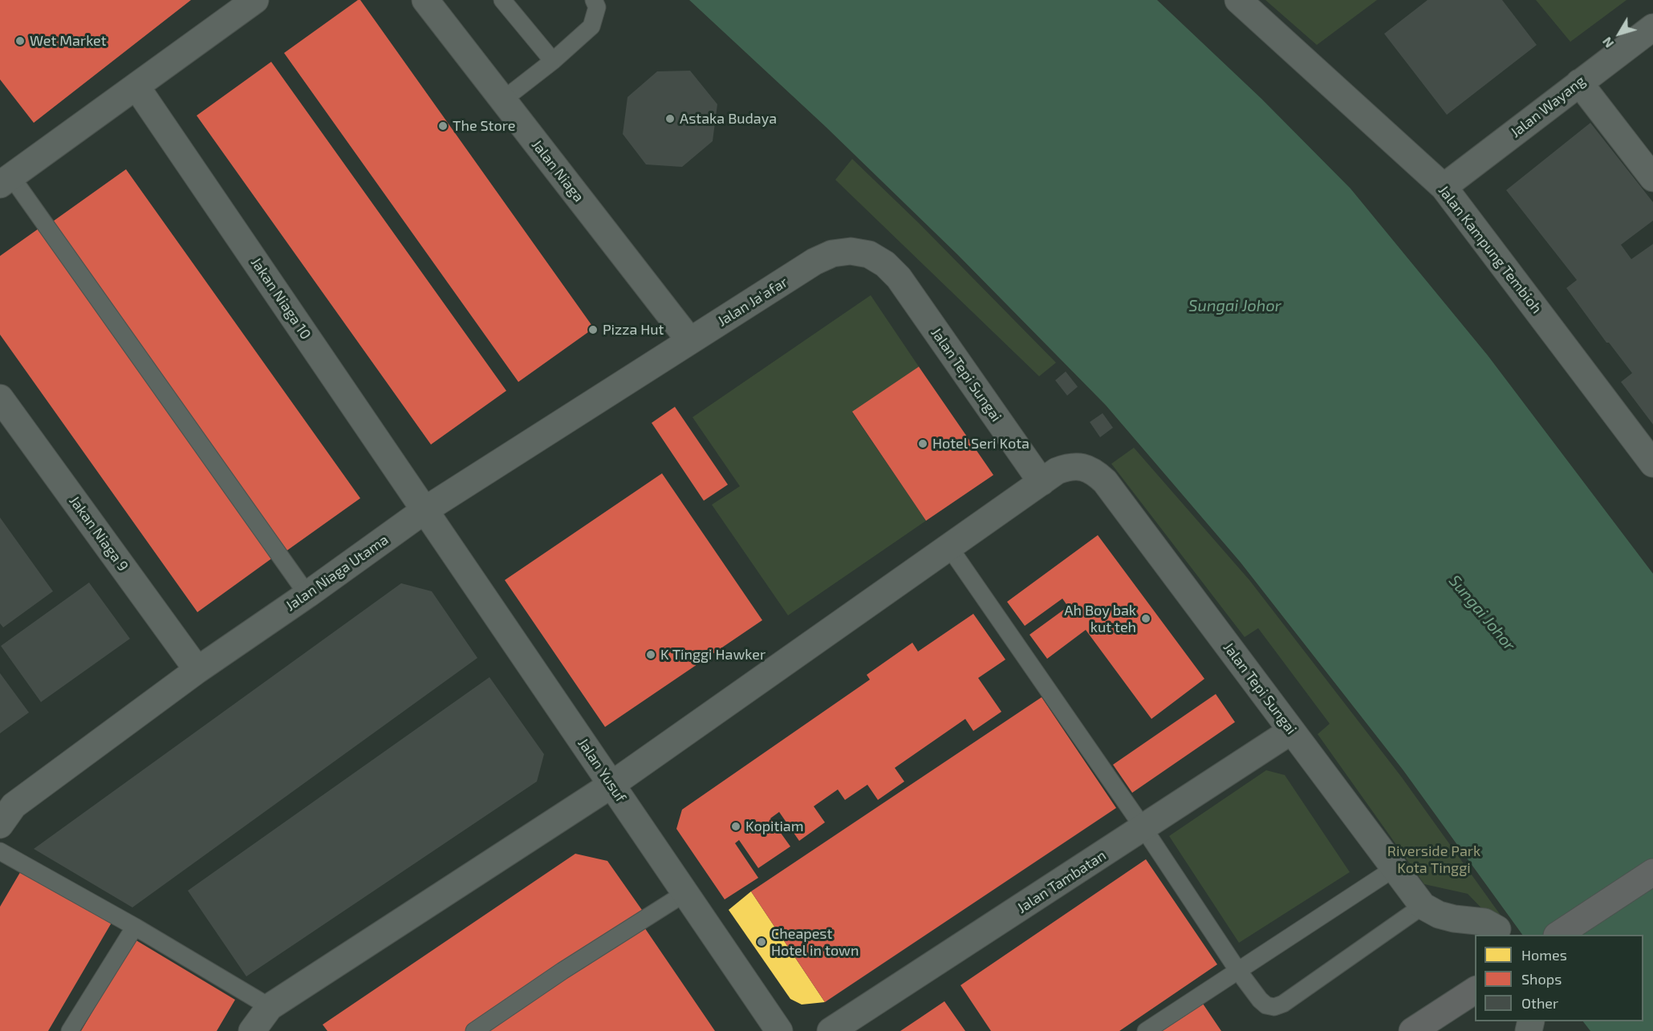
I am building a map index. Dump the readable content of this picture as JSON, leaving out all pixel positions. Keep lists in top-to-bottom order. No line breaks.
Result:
{"streets":{"street":["Jalan Wayang","Jalan Niaga","Jalan Kampung Tembioh","Jakan Niaga 10","Jalan Ja'afar","Jalan Tepi Sungai","Jakan Niaga 9","Jalan Niaga Utama","Jalan Yusuf","Jalan Tambatan"]},"crossings":[["Jalan Wayang","Jalan Kampung Tembioh"],["Jalan Niaga","Jalan Ja'afar"],["Jalan Niaga","Jalan Niaga Utama"],["Jakan Niaga 10","Jalan Niaga Utama"],["Jakan Niaga 10","Jalan Yusuf"],["Jalan Ja'afar","Jalan Tepi Sungai"],["Jalan Ja'afar","Jalan Niaga Utama"],["Jalan Tepi Sungai","Jalan Tambatan"],["Jakan Niaga 9","Jalan Niaga Utama"],["Jalan Niaga Utama","Jalan Yusuf"]],"water":["Sungai Johor"],"parks":["Riverside Park Kota Tinggi"],"places":["Wet Market","Astaka Budaya","The Store","Pizza Hut","Hotel Seri Kota","Ah Boy bak kut teh","K Tinggi Hawker","Kopitiam","Cheapest Hotel in town"],"legend":["Homes","Shops","Other"],"north":"bottom left"}
